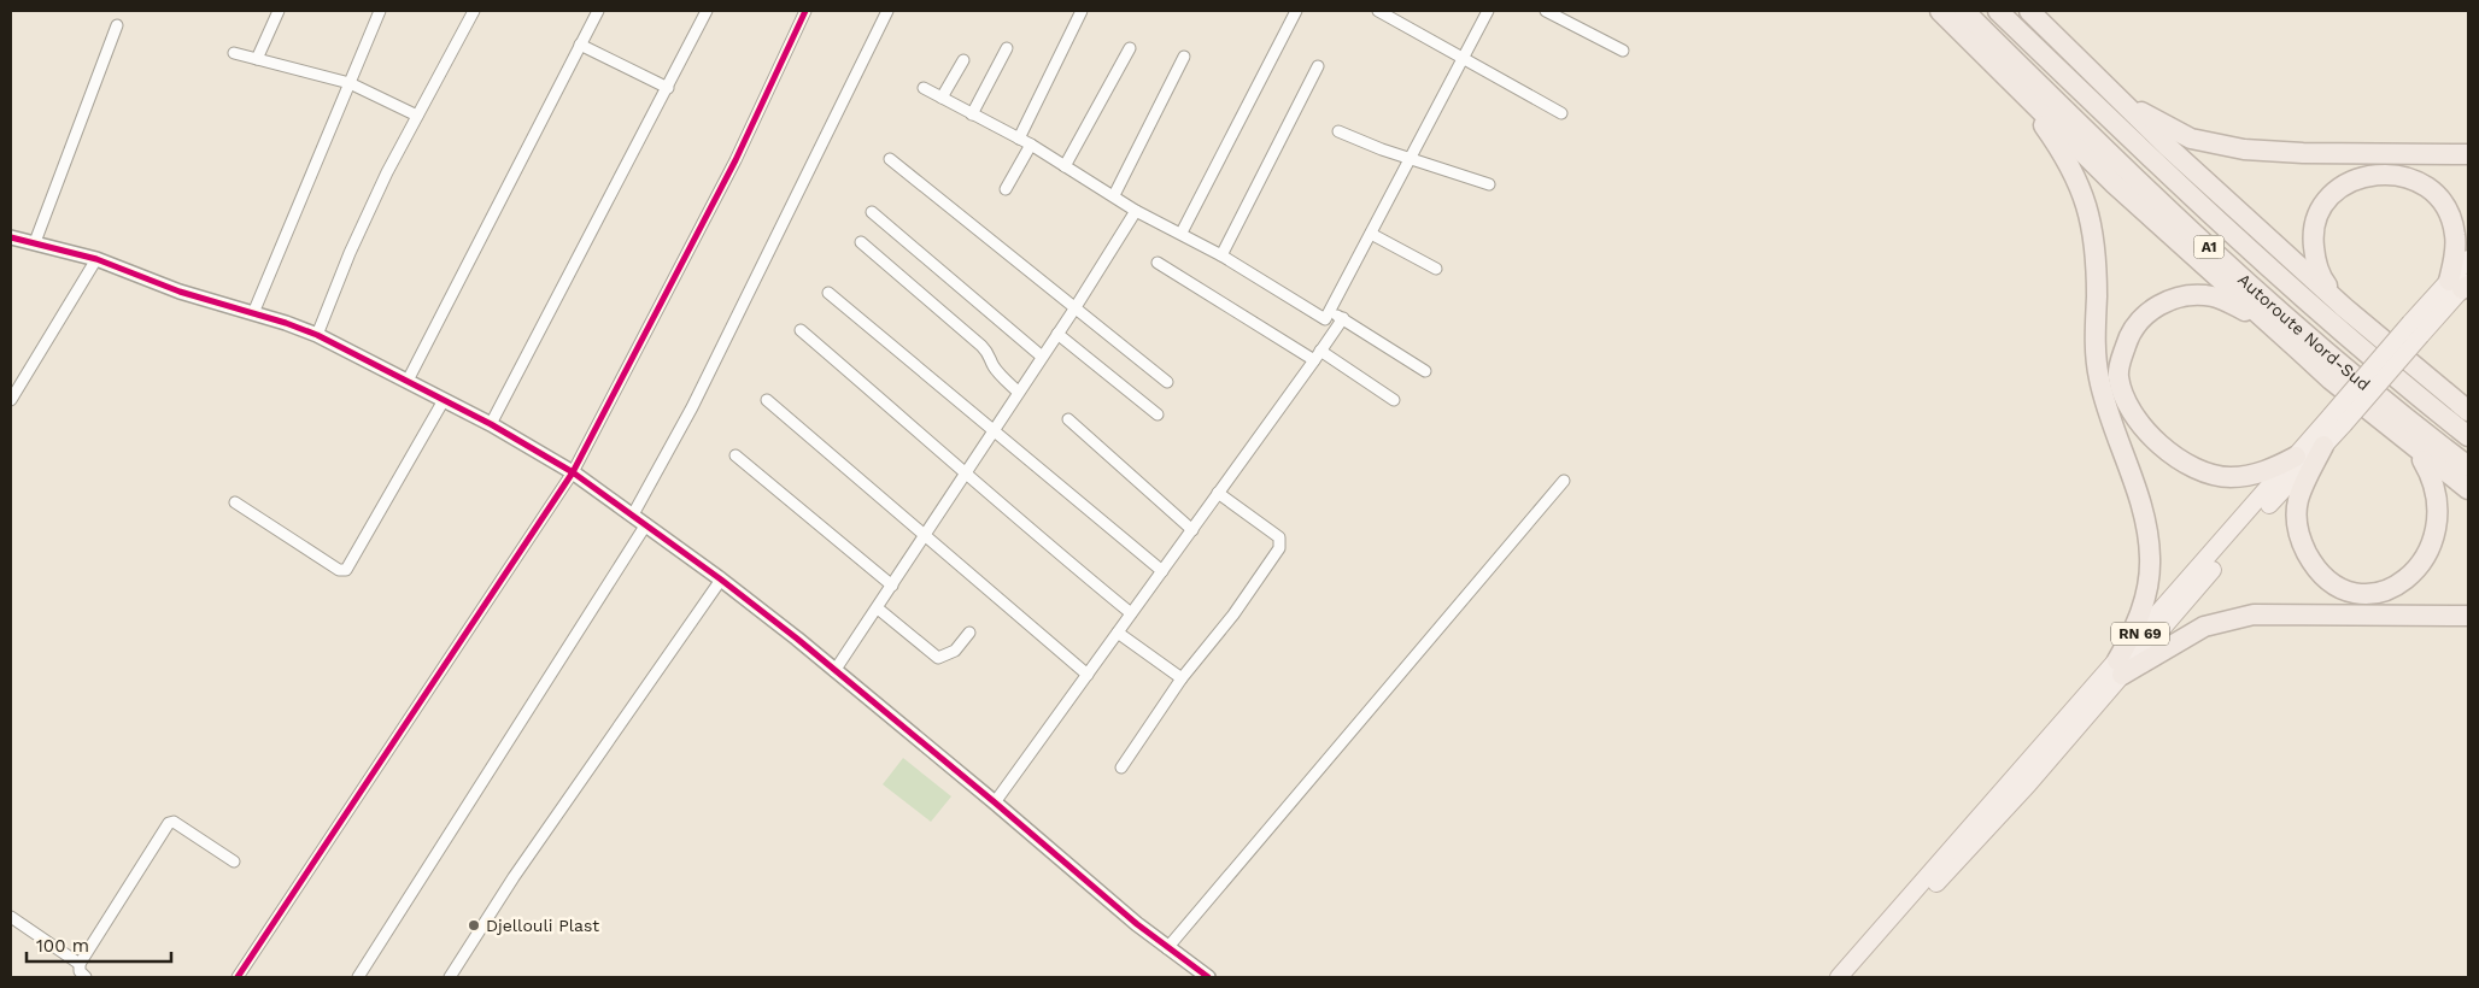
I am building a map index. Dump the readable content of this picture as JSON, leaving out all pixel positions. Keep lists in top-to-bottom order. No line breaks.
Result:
{"streets":{"highway":["A1","Autoroute Nord-Sud","RN 69"]},"places":["Djellouli Plast"],"scale_bar":"100 m"}
